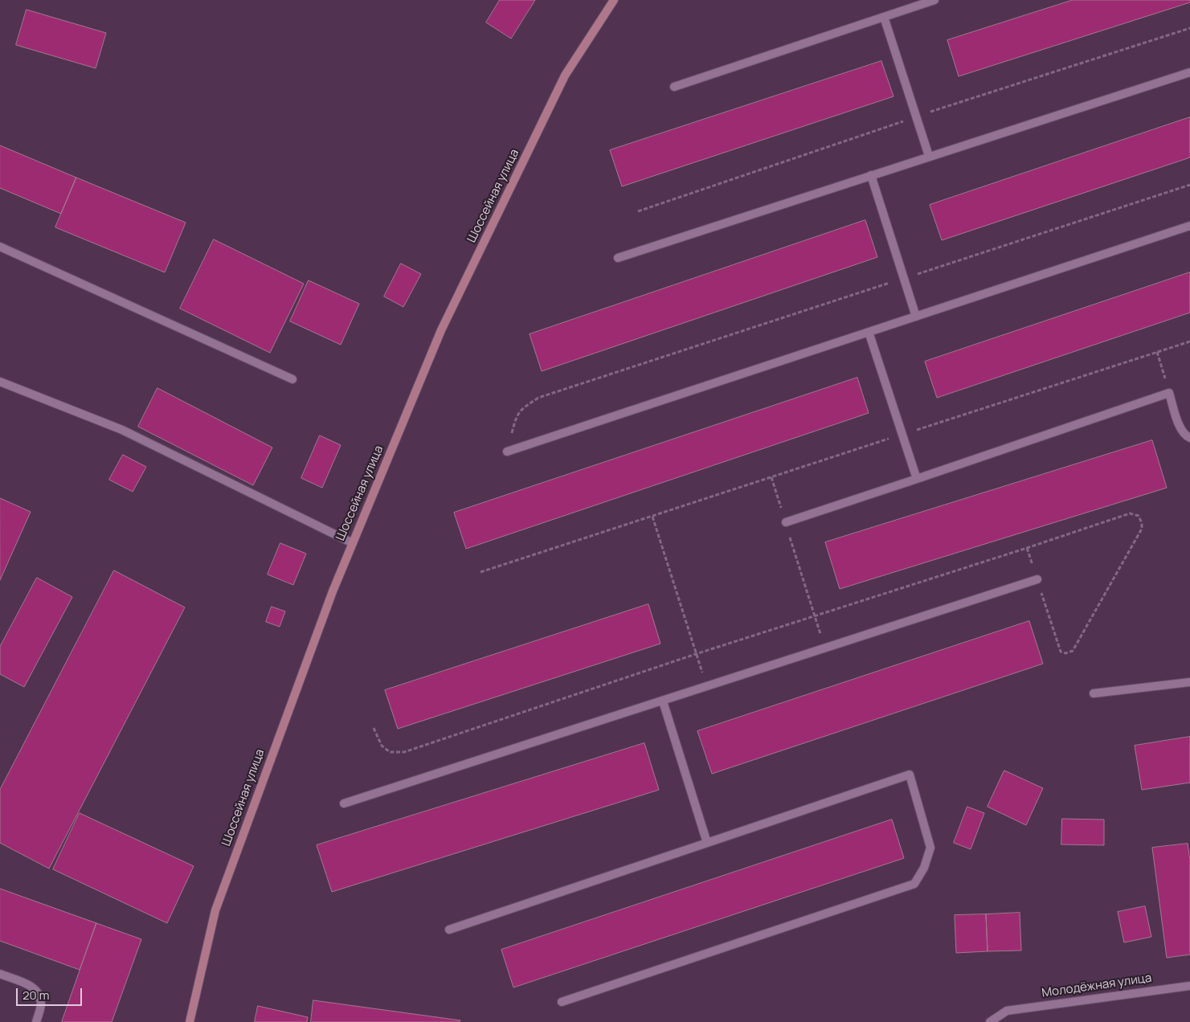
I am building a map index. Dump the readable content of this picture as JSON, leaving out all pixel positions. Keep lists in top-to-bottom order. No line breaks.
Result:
{"streets":{"main road":["Шоссейная улица"],"street":["Молодёжная улица"]},"scale_bar":"20 m"}
